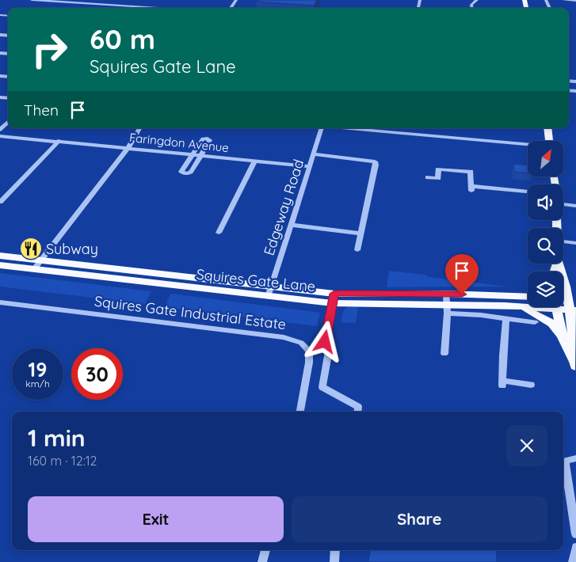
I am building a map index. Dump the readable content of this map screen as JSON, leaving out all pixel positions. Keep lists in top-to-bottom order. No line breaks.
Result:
{"streets":{"main road":["Squires Gate Lane"],"street":["Faringdon Avenue","Edgeway Road","Squires Gate Industrial Estate"]},"crossings":[["Faringdon Avenue","Edgeway Road"],["Edgeway Road","Squires Gate Lane"]],"places":{"restaurant":["Subway"]},"north":"top right","page":{"turn":["60 m","Squires Gate Lane"],"then":"Then","speed":"19 km/h","limit":"30","heading":["1 min","160 m · 12:12"],"buttons":["Exit","Share"]}}
